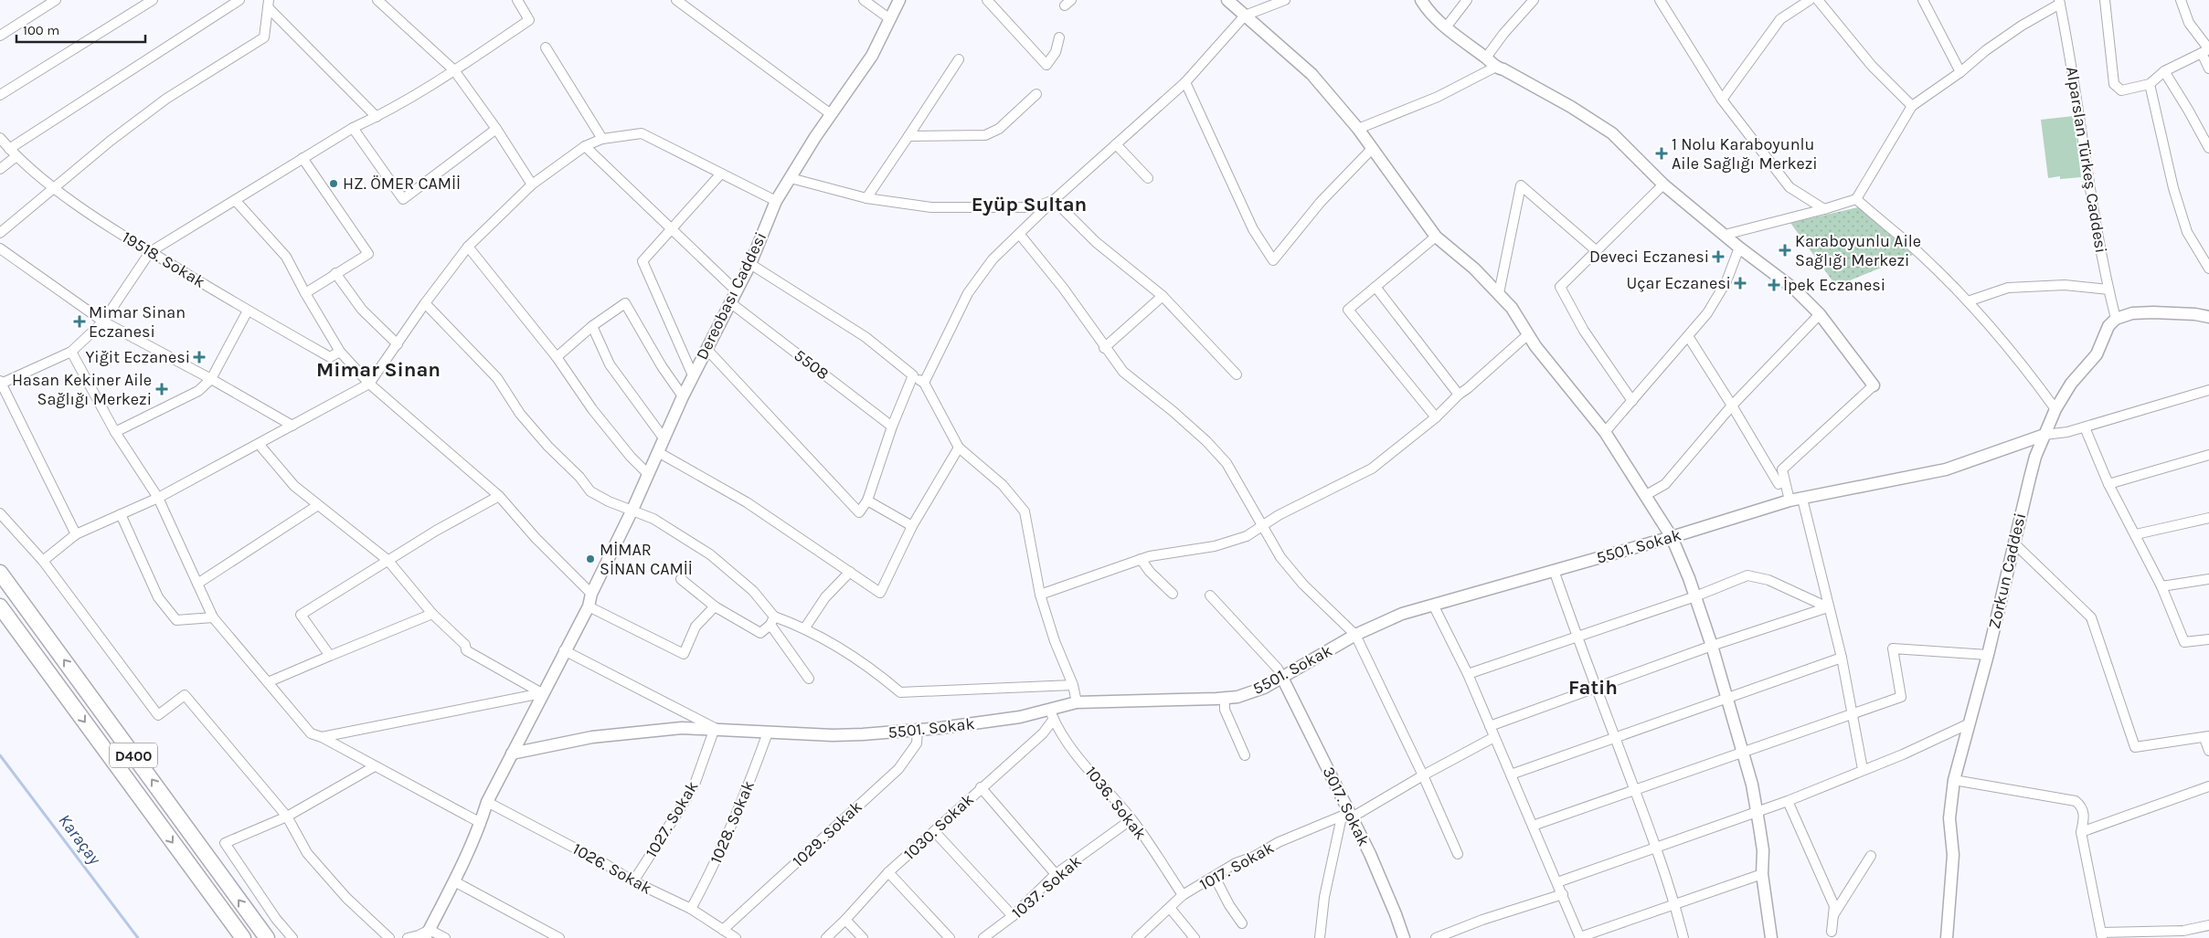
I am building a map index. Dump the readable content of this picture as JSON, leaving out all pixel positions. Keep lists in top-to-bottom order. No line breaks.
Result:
{"streets":{"highway":["D400"],"street":["Alparslan Türkeş Caddesi","19518. Sokak","Dereobası Caddesi","5508","5501. Sokak","Zorkun Caddesi","1036. Sokak","3017. Sokak","1027. Sokak","1028. Sokak","1030. Sokak","1029. Sokak","1017. Sokak","1026. Sokak","1037. Sokak"]},"crossings":[["Alparslan Türkeş Caddesi","Zorkun Caddesi"],["Dereobası Caddesi","5508"],["Dereobası Caddesi","5501. Sokak"],["Dereobası Caddesi","1026. Sokak"],["5501. Sokak","Zorkun Caddesi"],["5501. Sokak","1036. Sokak"],["5501. Sokak","3017. Sokak"],["5501. Sokak","1027. Sokak"],["5501. Sokak","1028. Sokak"],["5501. Sokak","1030. Sokak"],["5501. Sokak","1029. Sokak"],["1036. Sokak","1030. Sokak"],["1036. Sokak","1017. Sokak"],["1036. Sokak","1037. Sokak"],["3017. Sokak","1017. Sokak"],["1027. Sokak","1026. Sokak"],["1028. Sokak","1026. Sokak"],["1029. Sokak","1026. Sokak"]],"districts":["Eyüp Sultan","Mimar Sinan","Fatih"],"water":["Karaçay"],"places":{"health":["1 Nolu Karaboyunlu Aile Sağlığı Merkezi","Karaboyunlu Aile Sağlığı Merkezi","Deveci Eczanesi","Uçar Eczanesi","İpek Eczanesi","Mimar Sinan Eczanesi","Yiğit Eczanesi","Hasan Kekiner Aile Sağlığı Merkezi"],"other":["HZ. ÖMER CAMİİ","MİMAR SİNAN CAMİİ"]},"scale_bar":"100 m"}
